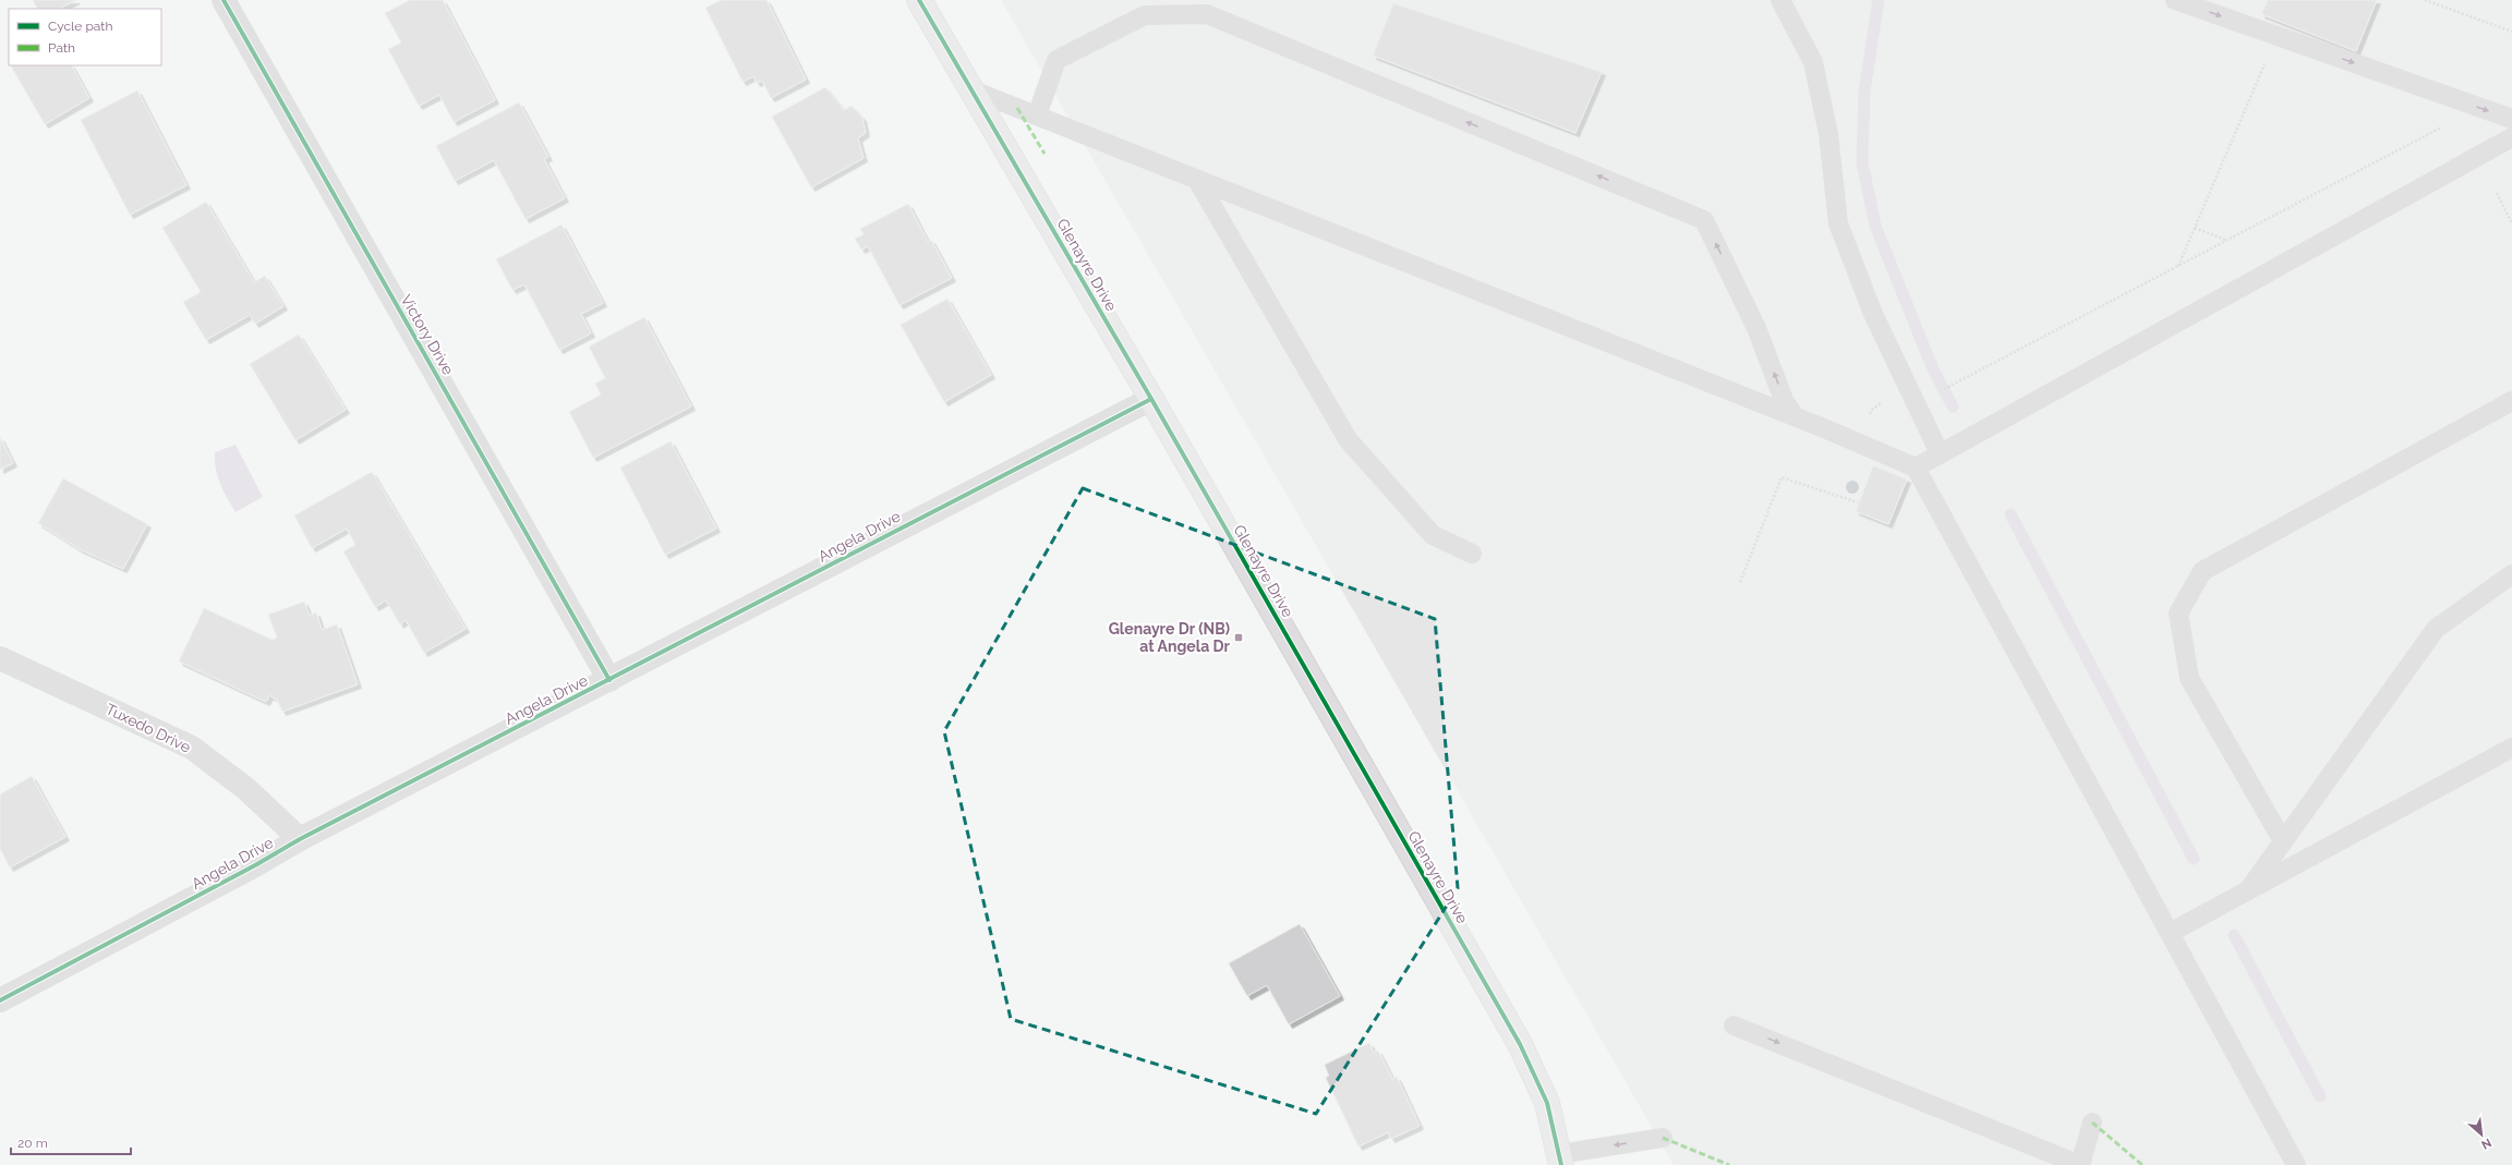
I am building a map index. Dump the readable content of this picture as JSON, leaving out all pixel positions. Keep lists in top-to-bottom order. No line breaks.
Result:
{"streets":{"street":["Glenayre Drive","Victory Drive","Angela Drive","Tuxedo Drive"]},"crossings":[["Glenayre Drive","Angela Drive"],["Victory Drive","Angela Drive"],["Angela Drive","Tuxedo Drive"]],"places":{"transit":["Glenayre Dr (NB) at Angela Dr"]},"legend":["Cycle path","Path"],"scale_bar":"20 m","north":"bottom right"}
